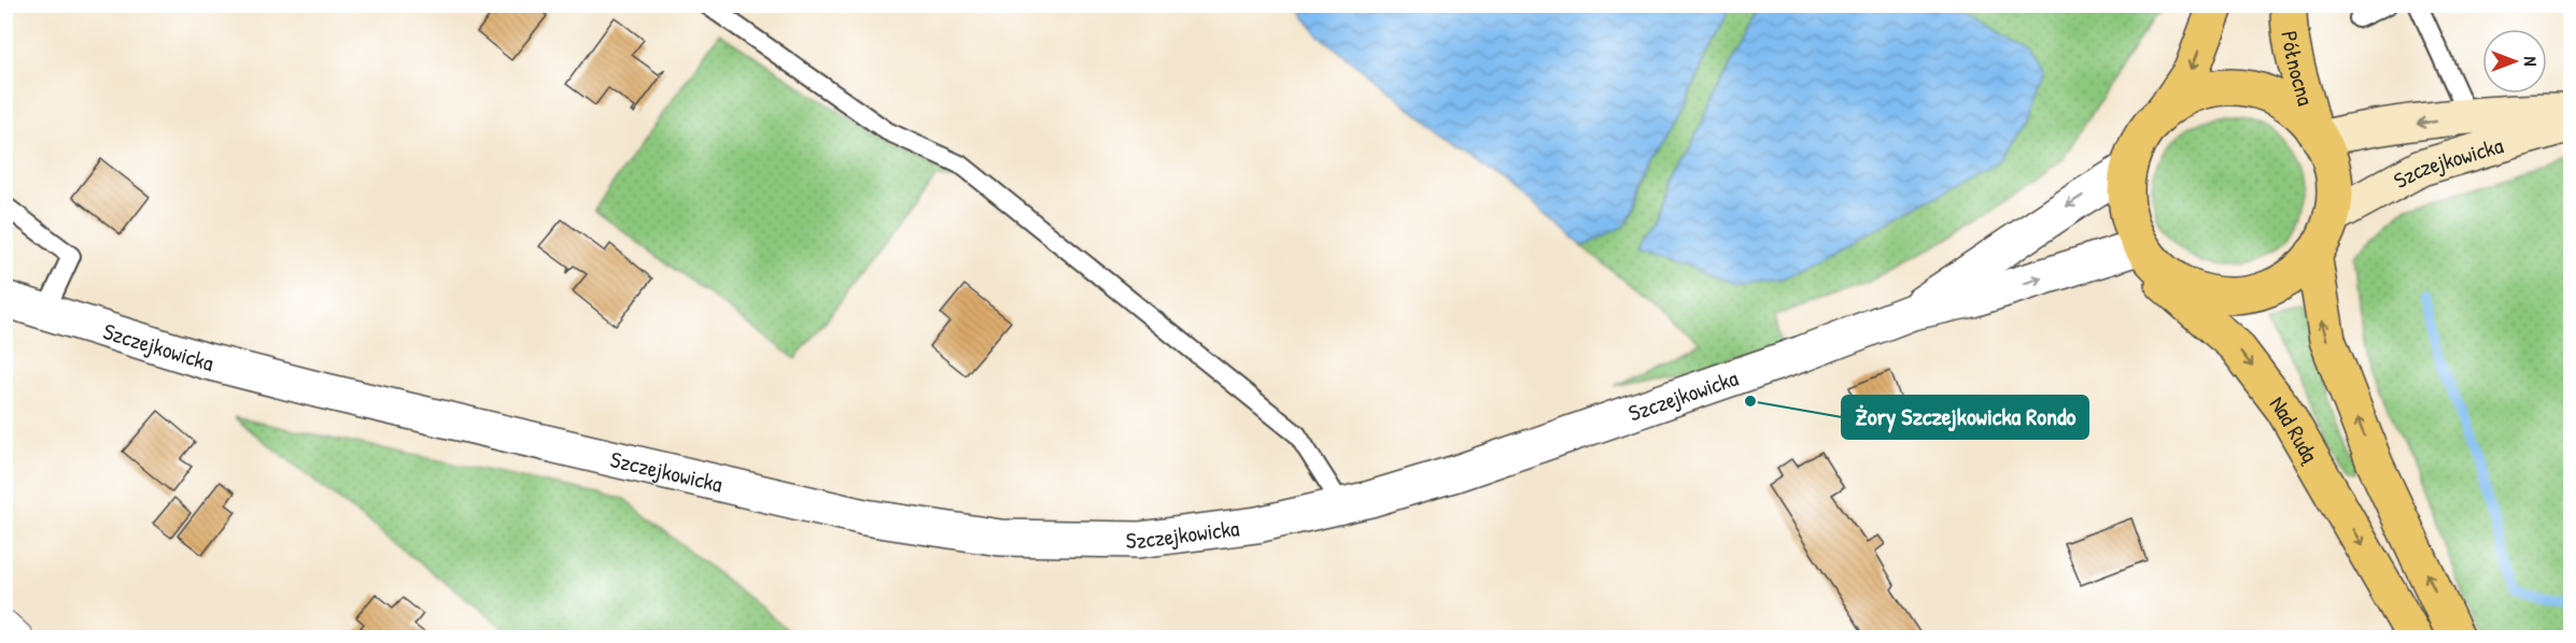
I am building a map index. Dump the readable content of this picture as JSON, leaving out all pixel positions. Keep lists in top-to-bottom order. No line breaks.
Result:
{"streets":{"main road":["Północna","Szczejkowicka","Nad Rudą"]},"crossings":[["Północna","Szczejkowicka"],["Północna","Nad Rudą"],["Szczejkowicka","Nad Rudą"]],"places":["Żory Szczejkowicka Rondo"],"north":"right"}
